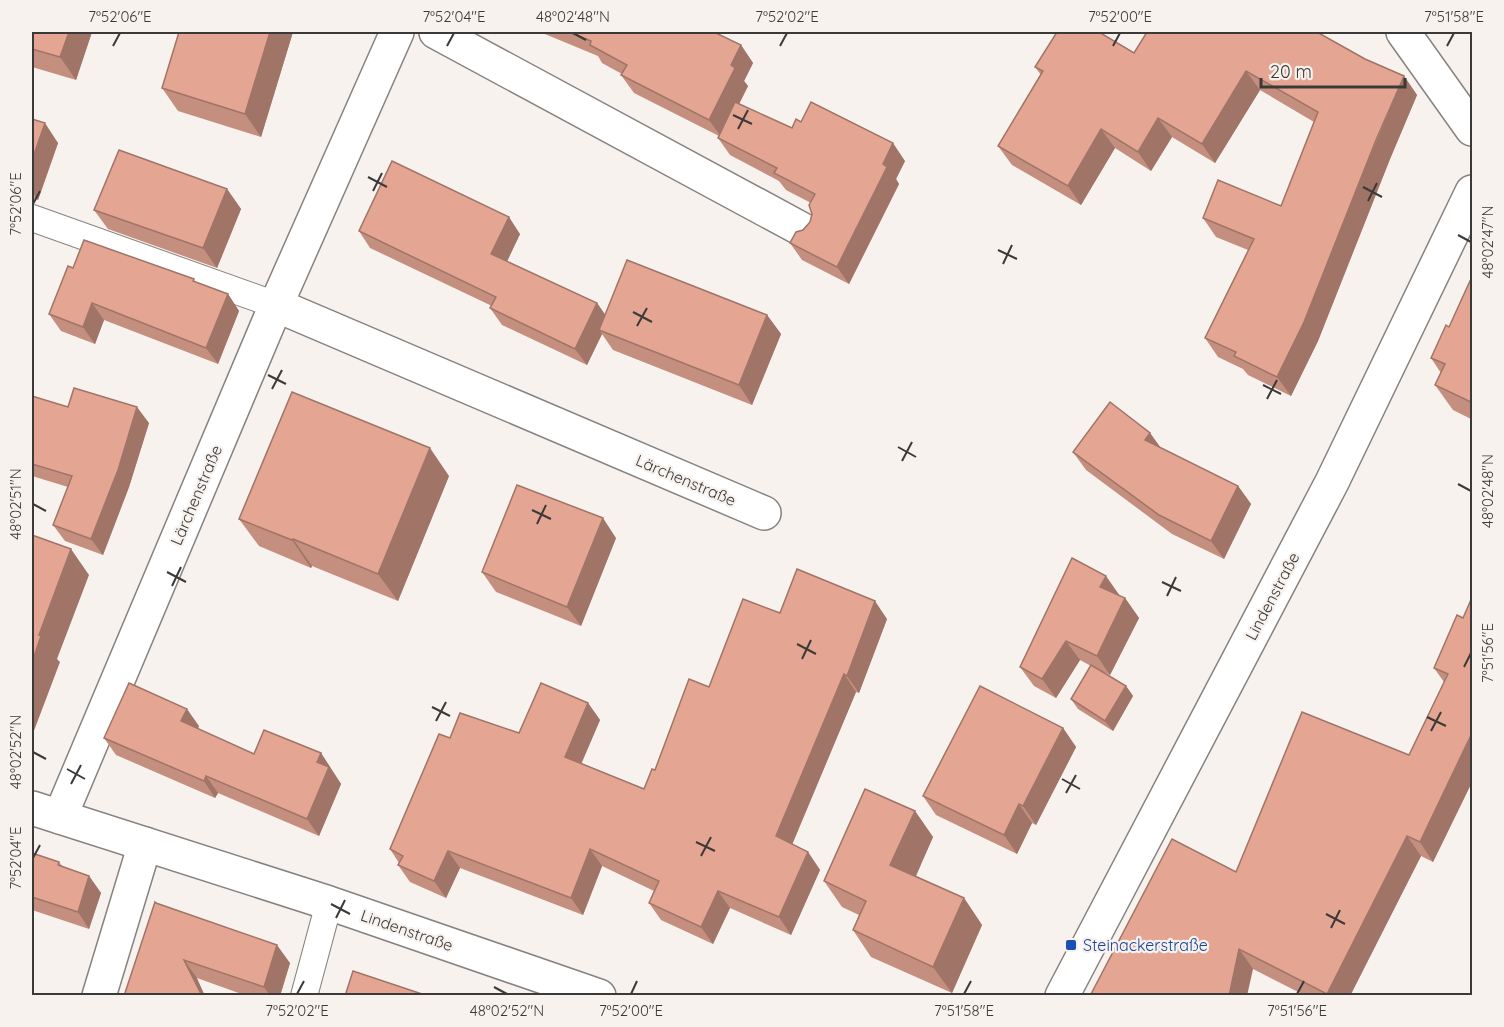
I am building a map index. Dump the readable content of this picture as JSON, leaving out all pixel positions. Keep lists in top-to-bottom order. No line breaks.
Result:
{"streets":{"street":["Lärchenstraße","Lindenstraße"]},"crossings":[["Lärchenstraße","Lindenstraße"]],"places":{"transit":["Steinackerstraße"]},"scale_bar":"20 m","coordinates":["7°52'06\"E","7°52'04\"E","48°02'48\"N","7°52'02\"E","7°52'00\"E","7°51'58\"E","48°02'47\"N","48°02'51\"N","7°51'56\"E","48°02'52\"N"]}
